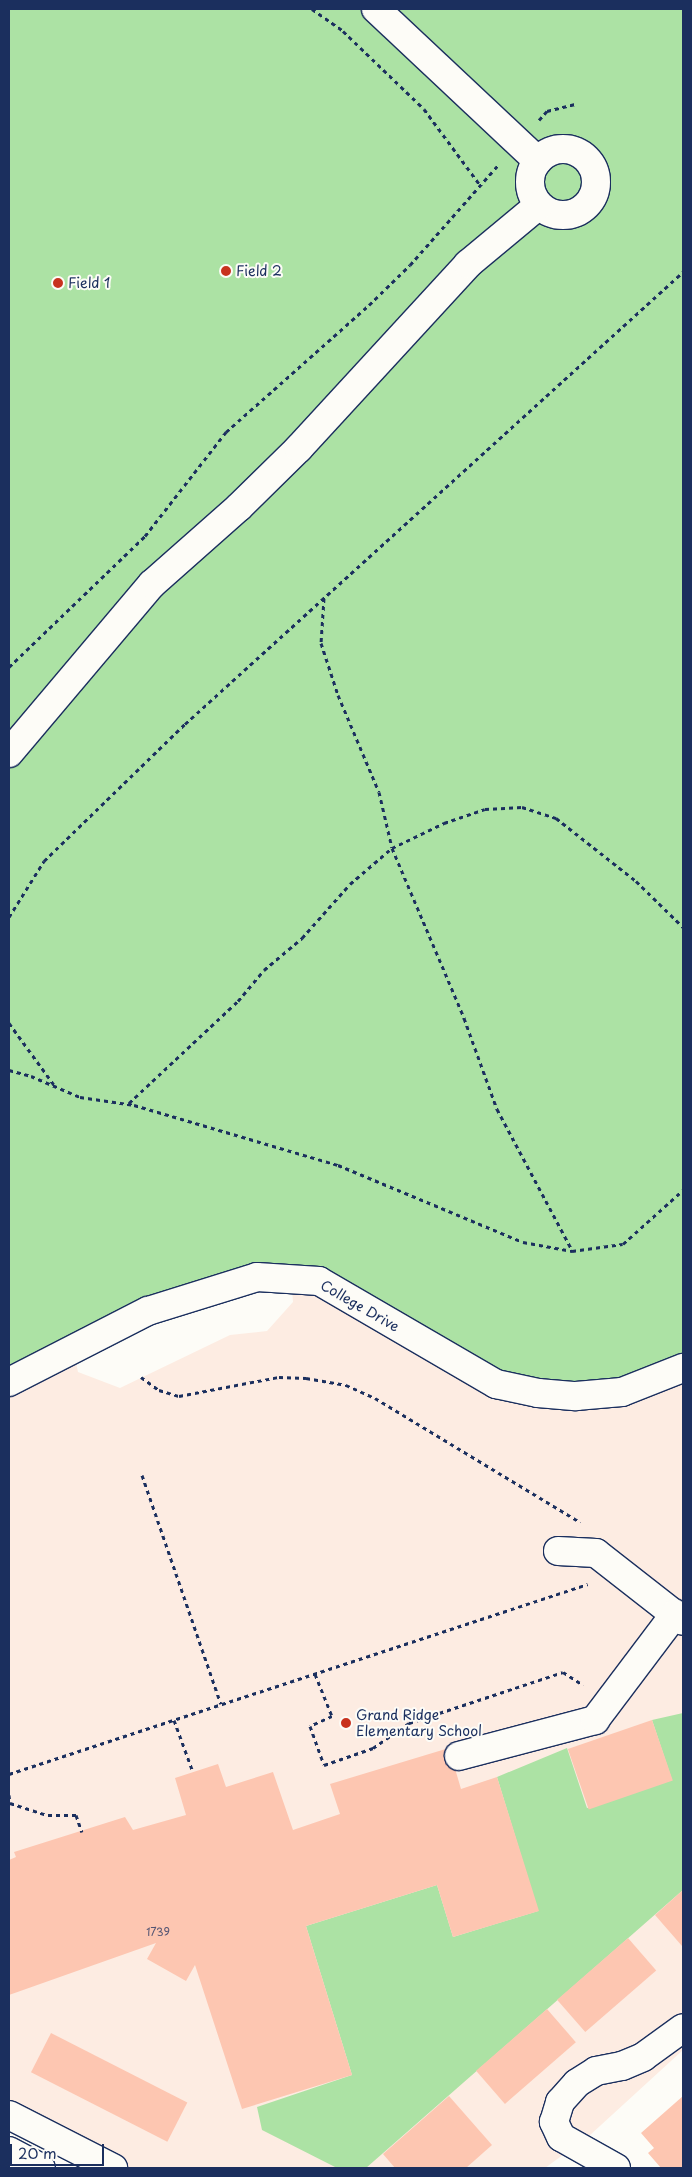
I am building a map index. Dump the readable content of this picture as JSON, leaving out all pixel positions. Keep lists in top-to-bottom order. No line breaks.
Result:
{"streets":{"street":["College Drive"]},"places":["Field 2","Field 1","Grand Ridge Elementary School"],"house_numbers":["1739"],"scale_bar":"20 m"}
